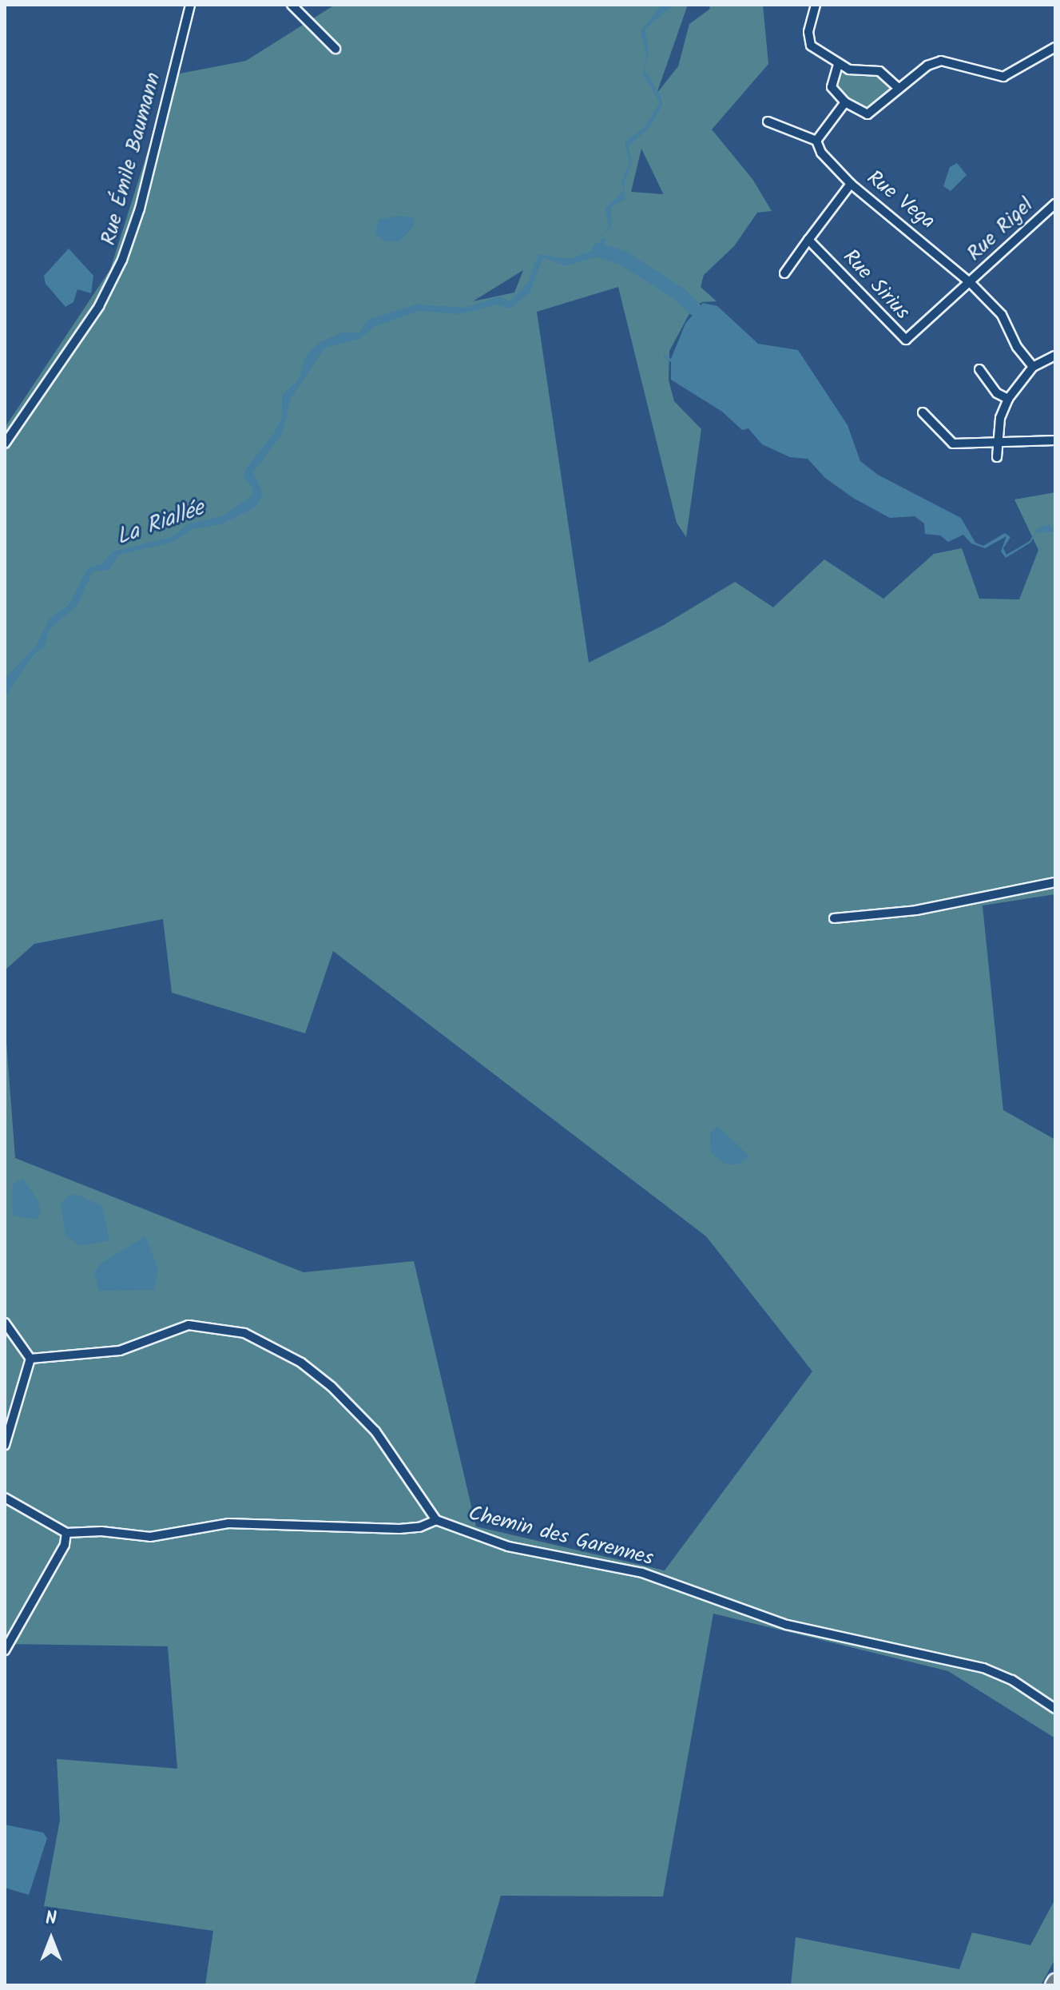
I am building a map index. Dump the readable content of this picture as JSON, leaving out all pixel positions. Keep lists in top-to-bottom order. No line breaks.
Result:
{"streets":{"street":["Rue Émile Baumann","Rue Vega","Rue Rigel","Rue Sirius","Chemin des Garennes"]},"crossings":[["Rue Vega","Rue Rigel"],["Rue Vega","Rue Sirius"],["Rue Rigel","Rue Sirius"]],"water":["La Riallée"],"north":"top"}
